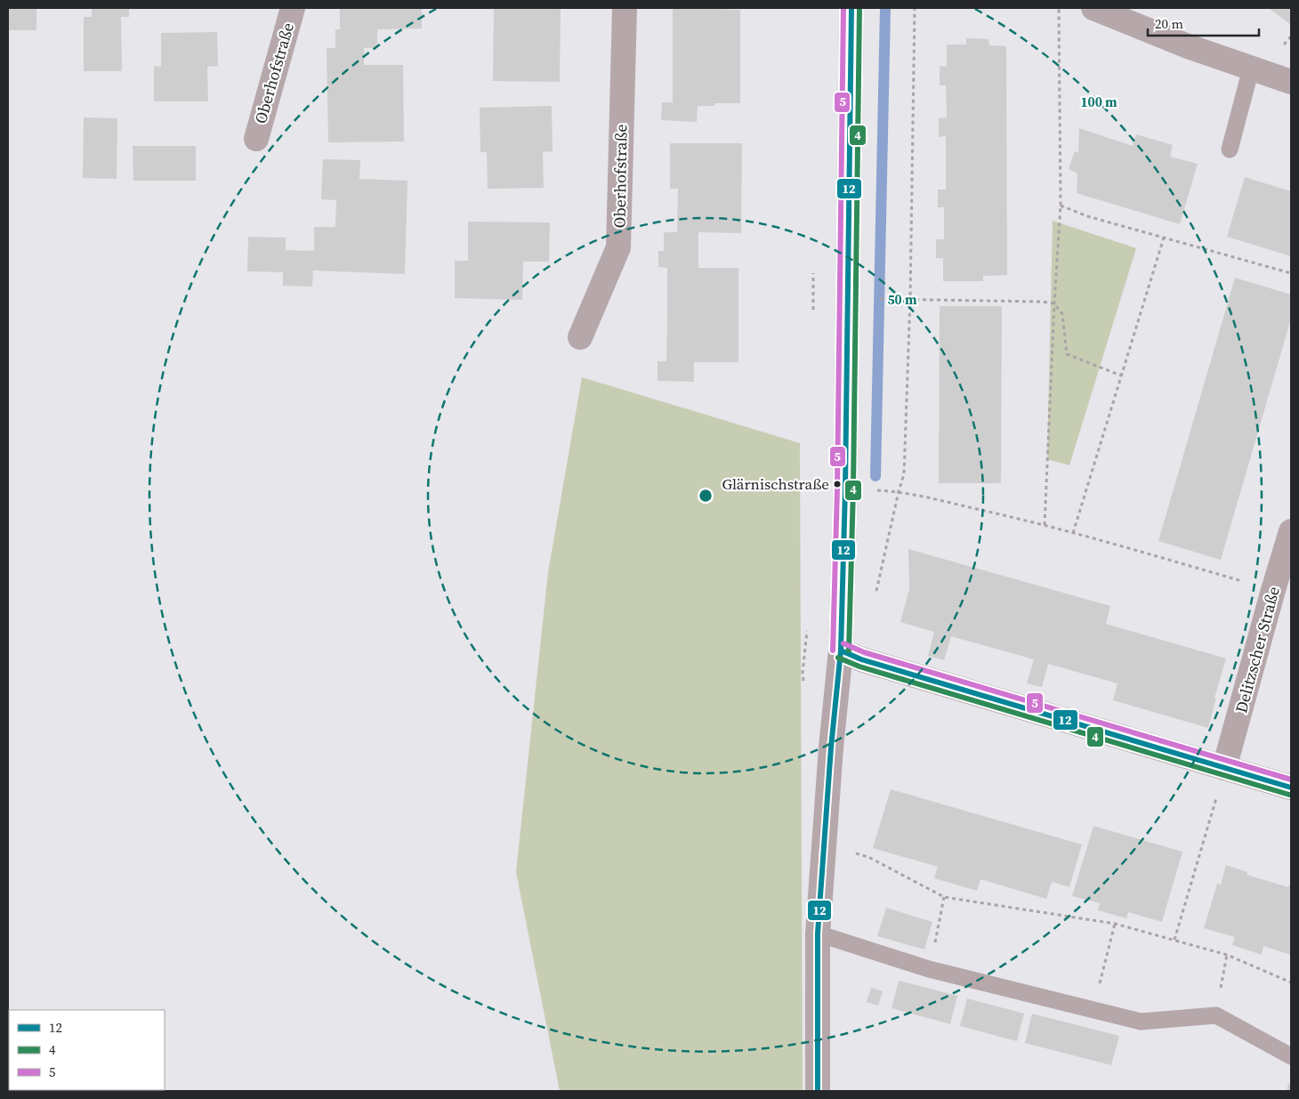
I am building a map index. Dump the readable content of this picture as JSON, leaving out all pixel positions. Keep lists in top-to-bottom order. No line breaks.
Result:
{"streets":{"street":["Oberhofstraße","Delitzscher Straße"]},"places":["Glärnischstraße"],"lines":["transit line 12","transit line 4","transit line 5"],"legend":["12","4","5"],"scale_bar":"20 m","rings":["100 m","50 m"]}
